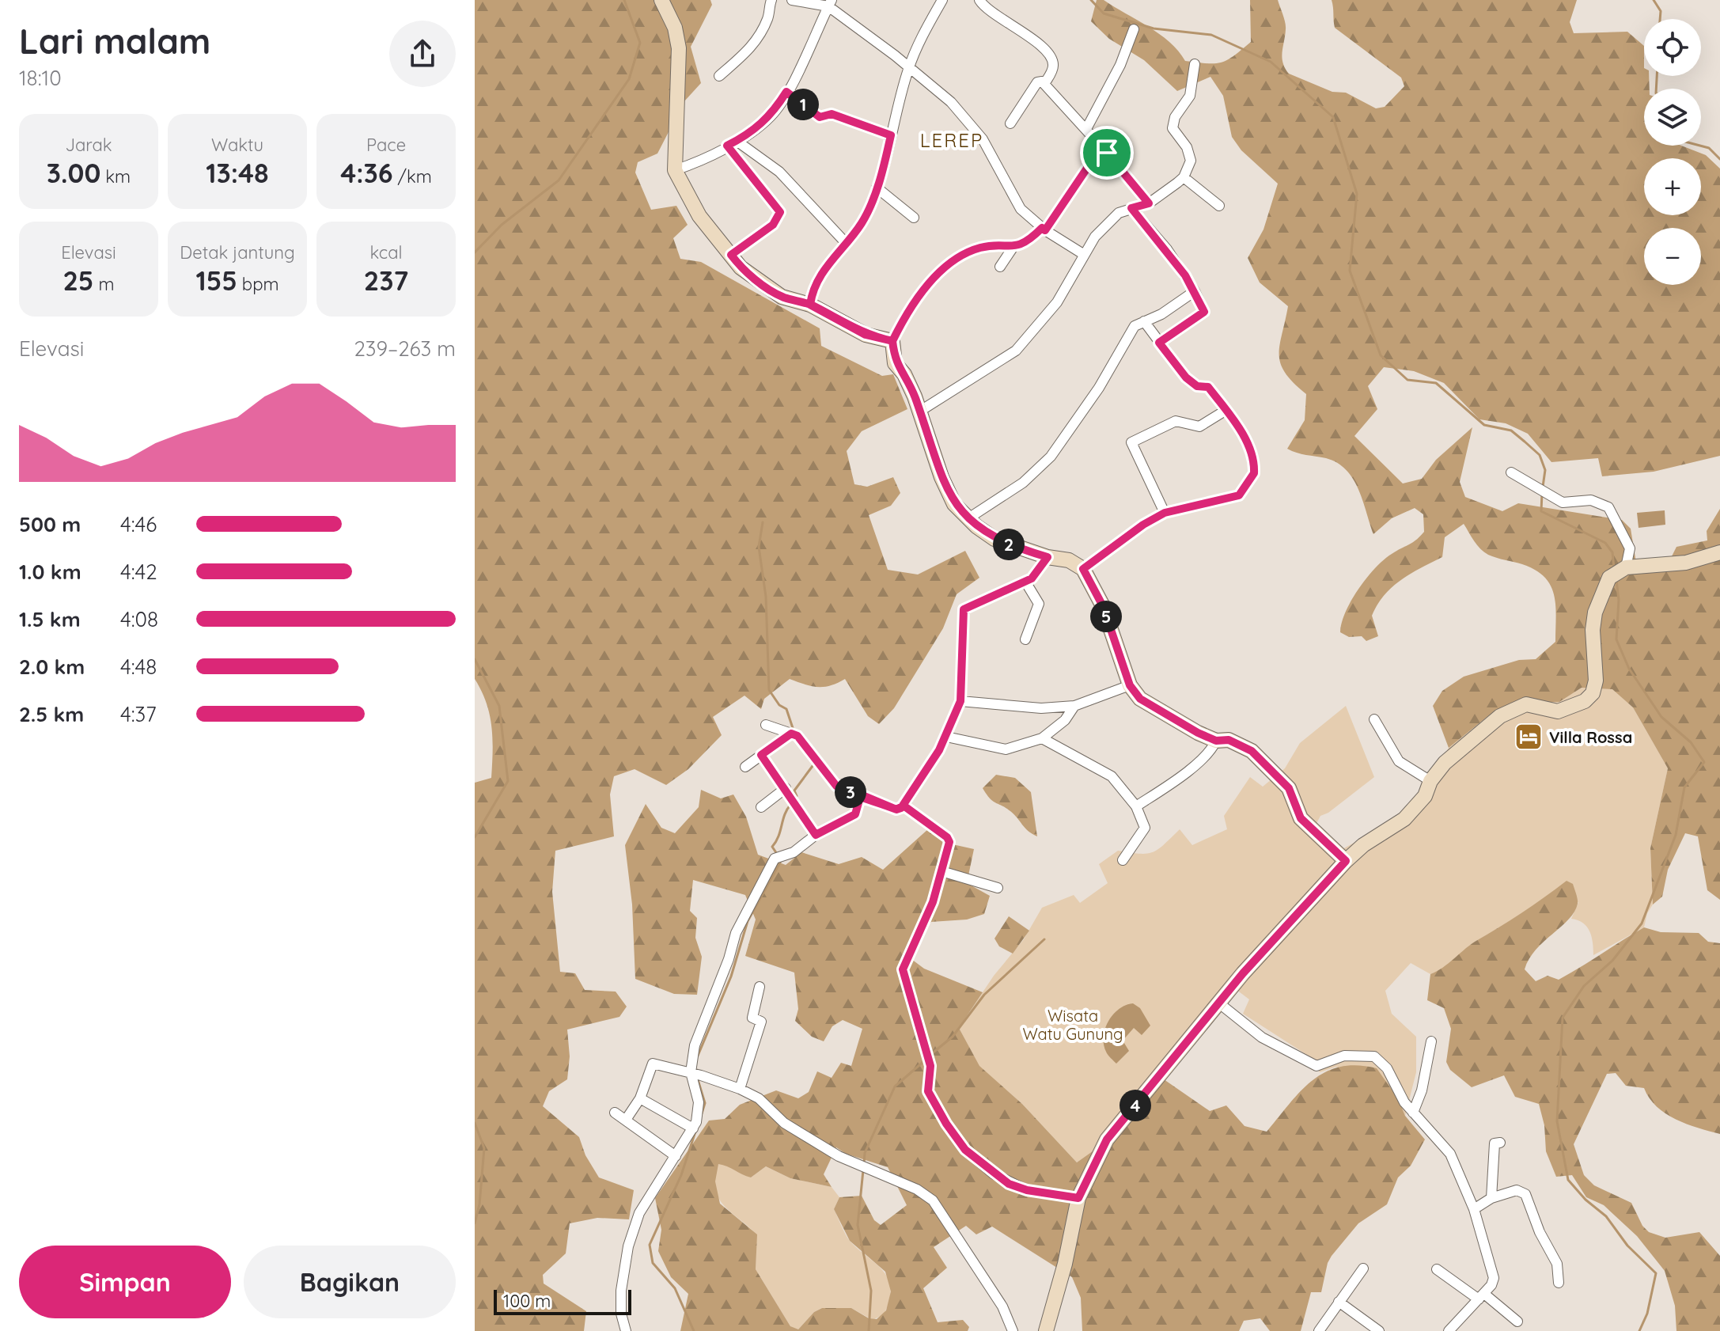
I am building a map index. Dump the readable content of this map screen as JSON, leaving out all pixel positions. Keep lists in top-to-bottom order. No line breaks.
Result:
{"districts":["LEREP"],"parks":["Wisata Watu Gunung"],"places":{"hotel":["Villa Rossa"]},"scale_bar":"100 m","page":{"heading":["Lari malam","18:10"],"map_buttons":["+","−"],"pins":["1","2","5","3","4"],"stats":[["Jarak","3.00 km"],["Waktu","13:48"],["Pace","4:36 /km"],["Elevasi","25 m"],["Detak jantung","155 bpm"],["kcal","237"]],"chart":["Elevasi","239–263 m"],"list":[{"name":"500 m","note":"4:46"},{"name":"1.0 km","note":"4:42"},{"name":"1.5 km","note":"4:08"},{"name":"2.0 km","note":"4:48"},{"name":"2.5 km","note":"4:37"}],"buttons":["Simpan","Bagikan"],"scale":"100 m"}}
